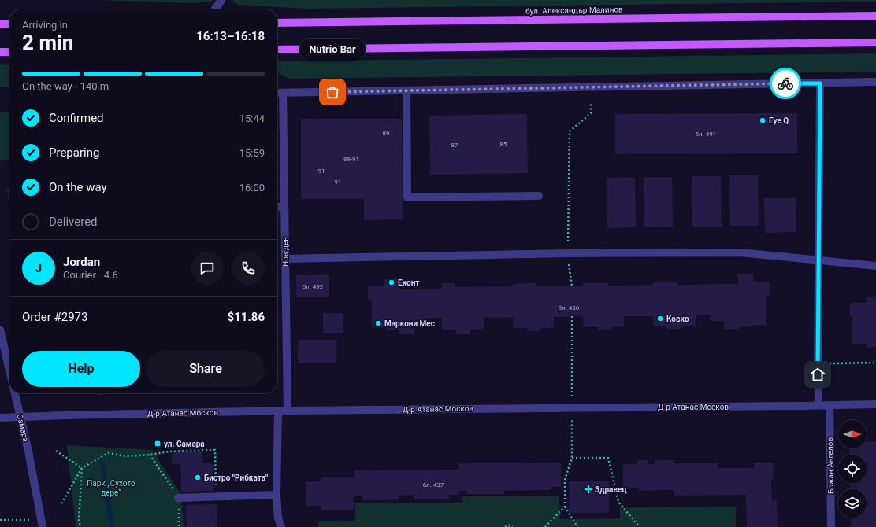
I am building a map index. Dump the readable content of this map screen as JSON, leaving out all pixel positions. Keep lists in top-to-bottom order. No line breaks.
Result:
{"streets":{"main road":["бул. Александър Малинов"],"street":["Нов ден","Д-р Атанас Москов","Самара","Божан Ангелов"]},"crossings":[["Нов ден","Д-р Атанас Москов"],["Д-р Атанас Москов","Самара"],["Д-р Атанас Москов","Божан Ангелов"]],"parks":["Парк „Сухото дере“"],"places":{"other":["Nutrio Bar","Eye Q","Еконт","Ковко","Маркони Мес","Бистро \"Рибката\""],"transit":["ул. Самара"],"health":["Здравец"]},"house_numbers":["89","бл. 491","85","87","89-91","91","91","бл. 492","бл. 438","бл. 437"],"north":"right","page":{"heading":["2 min","Arriving in","16:13–16:18"],"panel":["Jordan","Courier · 4.6","Order #2973","$11.86"],"bubble":"Nutrio Bar","bar":"On the way · 140 m","list":[["Confirmed","15:44"],["Preparing","15:59"],["On the way","16:00"],"Delivered"],"round":"J","buttons":["Help","Share"]}}
